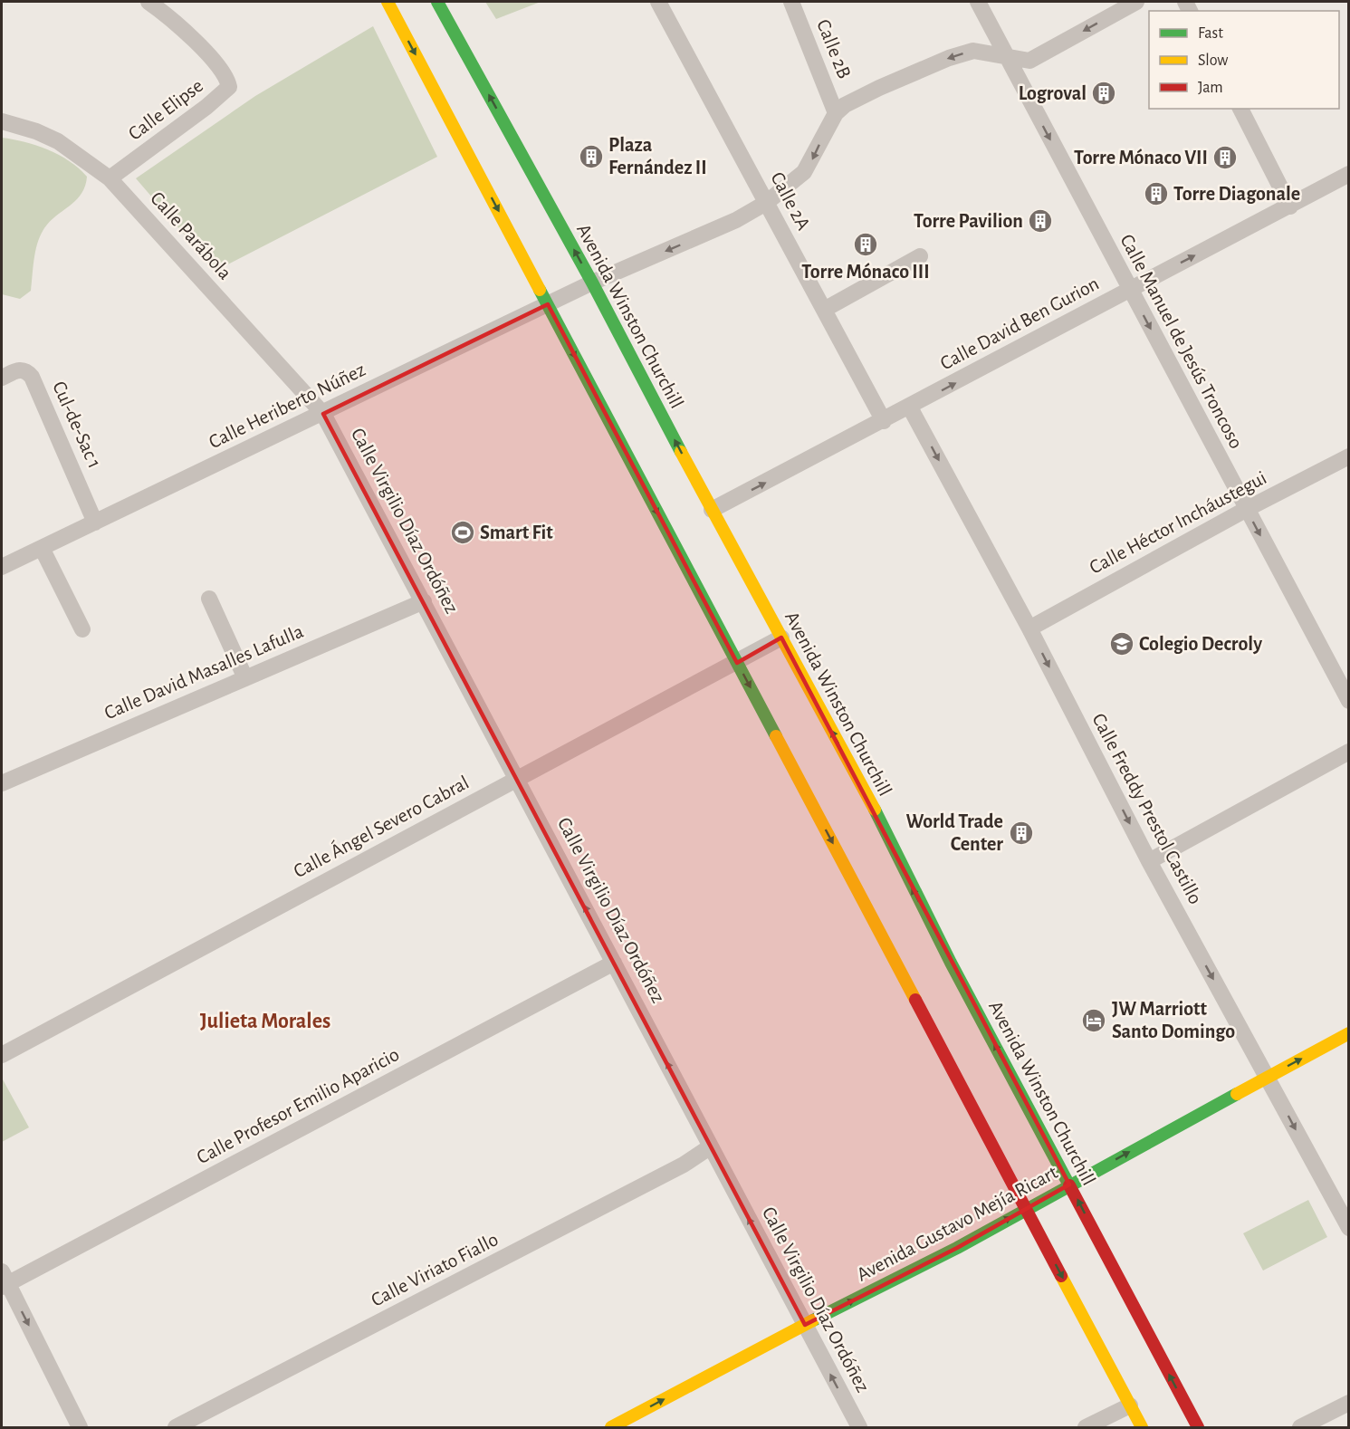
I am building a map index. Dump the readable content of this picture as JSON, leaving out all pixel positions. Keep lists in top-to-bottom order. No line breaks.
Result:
{"streets":{"main road":["Avenida Winston Churchill","Avenida Gustavo Mejía Ricart"],"street":["Calle 2B","Calle Elipse","Calle 2A","Calle Parábola","Calle David Ben Gurion","Calle Manuel de Jesús Troncoso","Calle Heriberto Núñez","Cul-de-Sac 1","Calle Virgilio Díaz Ordóñez","Calle Héctor Incháustegui","Calle David Masalles Lafulla","Calle Freddy Prestol Castillo","Calle Ángel Severo Cabral","Calle Profesor Emilio Aparicio","Calle Viriato Fiallo"]},"crossings":[["Calle 2B","Calle Heriberto Núñez"],["Calle Elipse","Calle Parábola"],["Calle 2A","Calle David Ben Gurion"],["Calle 2A","Calle Heriberto Núñez"],["Calle Parábola","Calle Heriberto Núñez"],["Calle Parábola","Calle Virgilio Díaz Ordóñez"],["Avenida Winston Churchill","Calle David Ben Gurion"],["Avenida Winston Churchill","Calle Heriberto Núñez"],["Avenida Winston Churchill","Calle Ángel Severo Cabral"],["Avenida Winston Churchill","Avenida Gustavo Mejía Ricart"],["Calle David Ben Gurion","Calle Manuel de Jesús Troncoso"],["Calle David Ben Gurion","Calle Freddy Prestol Castillo"],["Calle Manuel de Jesús Troncoso","Calle Héctor Incháustegui"],["Calle Heriberto Núñez","Cul-de-Sac 1"],["Calle Heriberto Núñez","Calle Virgilio Díaz Ordóñez"],["Calle Virgilio Díaz Ordóñez","Calle David Masalles Lafulla"],["Calle Virgilio Díaz Ordóñez","Calle Ángel Severo Cabral"],["Calle Virgilio Díaz Ordóñez","Calle Profesor Emilio Aparicio"],["Calle Virgilio Díaz Ordóñez","Avenida Gustavo Mejía Ricart"],["Calle Virgilio Díaz Ordóñez","Calle Viriato Fiallo"],["Calle Héctor Incháustegui","Calle Freddy Prestol Castillo"],["Calle Freddy Prestol Castillo","Avenida Gustavo Mejía Ricart"]],"one_way":["Calle David Ben Gurion","Calle Manuel de Jesús Troncoso","Calle Virgilio Díaz Ordóñez","Calle Freddy Prestol Castillo","Avenida Gustavo Mejía Ricart"],"districts":["Julieta Morales"],"places":{"building":["Logroval","Plaza Fernández II","Torre Mónaco VII","Torre Diagonale","Torre Pavilion","Torre Mónaco III","World Trade Center"],"sports":["Smart Fit"],"school or university":["Colegio Decroly"],"hotel":["JW Marriott Santo Domingo"]},"legend":["Fast","Slow","Jam"]}
